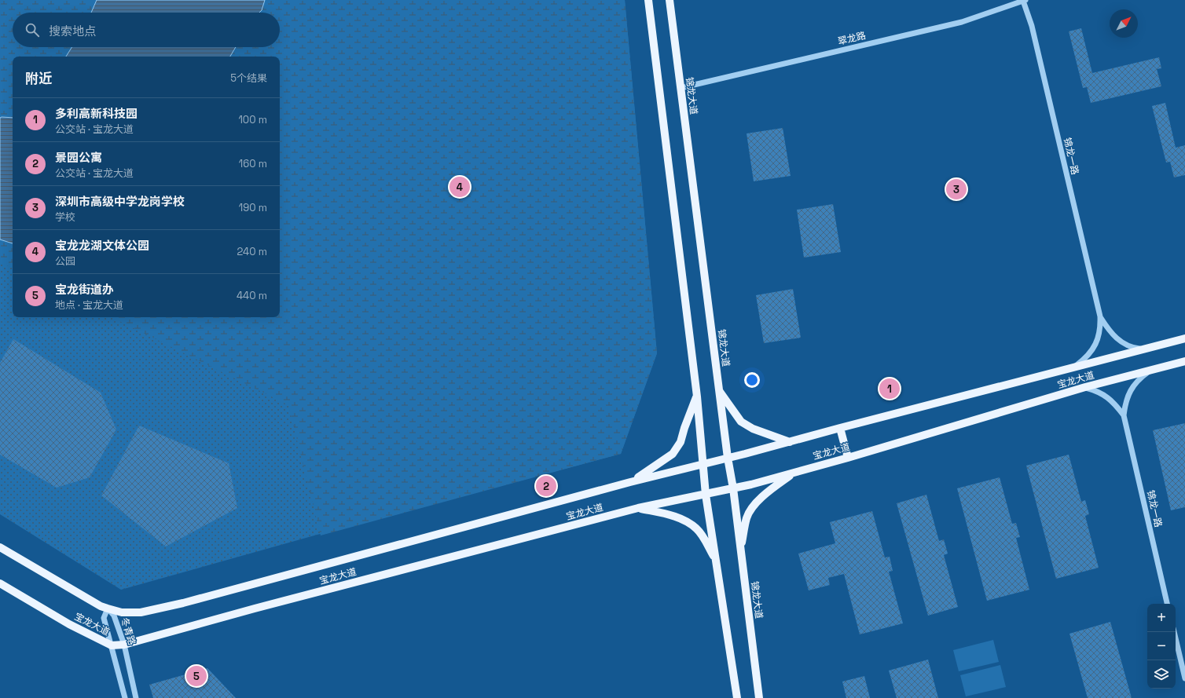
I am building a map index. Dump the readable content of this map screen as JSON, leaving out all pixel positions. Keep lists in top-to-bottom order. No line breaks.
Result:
{"streets":{"main road":["锦龙大道","宝龙大道"],"street":["翠龙路","锦龙一路","冬青路"]},"crossings":[["翠龙路","锦龙大道"],["翠龙路","锦龙一路"],["锦龙大道","宝龙大道"],["锦龙一路","宝龙大道"],["宝龙大道","冬青路"]],"north":"top right","page":{"search":"搜索地点","heading":["附近","5个结果"],"list":[{"mark":"1","name":"多利高新科技园","note":"公交站 · 宝龙大道","value":"100 m"},{"mark":"2","name":"景园公寓","note":"公交站 · 宝龙大道","value":"160 m"},{"mark":"3","name":"深圳市高级中学龙岗学校","note":"学校","value":"190 m"},{"mark":"4","name":"宝龙龙湖文体公园","note":"公园","value":"240 m"},{"mark":"5","name":"宝龙街道办","note":"地点 · 宝龙大道","value":"440 m"}],"pins":["4","3","1","2","5"],"map_buttons":["+","−"]}}
